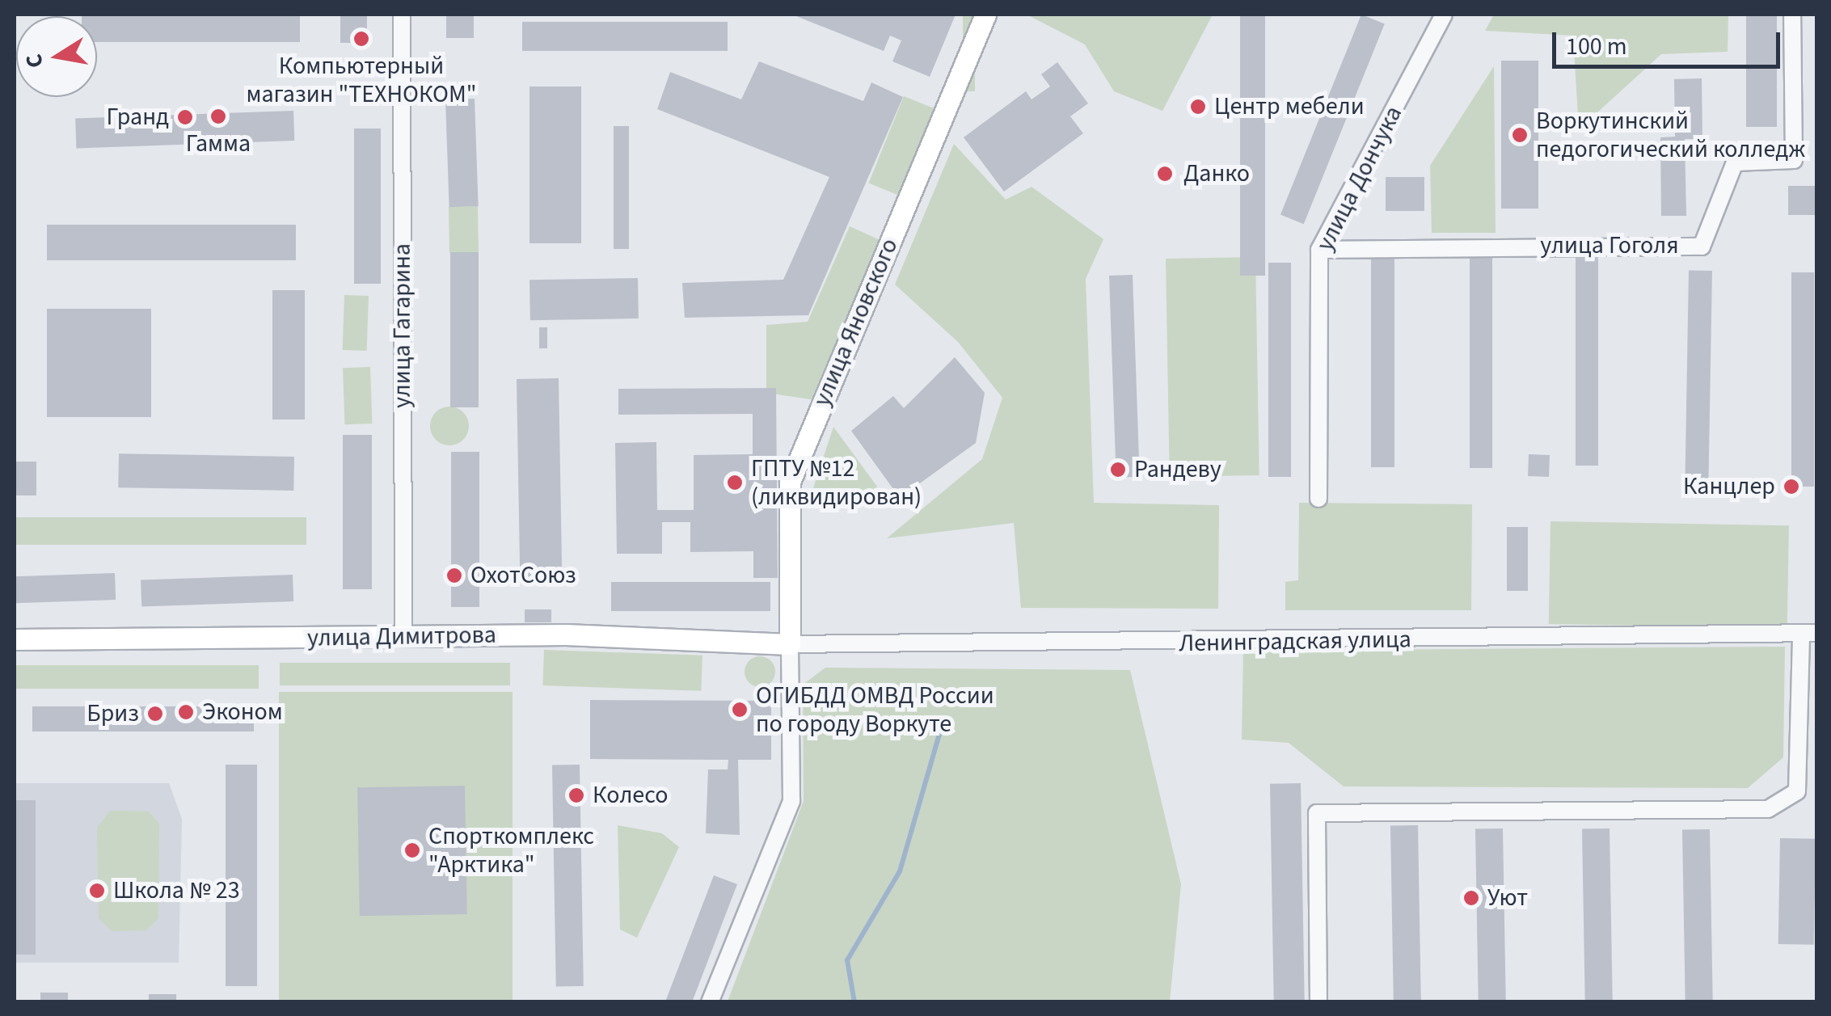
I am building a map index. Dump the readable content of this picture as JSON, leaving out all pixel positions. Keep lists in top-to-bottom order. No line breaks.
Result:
{"streets":{"main road":["улица Яновского","улица Димитрова"],"street":["улица Дончука","улица Гоголя","улица Гагарина","Ленинградская улица"]},"crossings":[["улица Дончука","улица Гоголя"],["улица Яновского","улица Димитрова"],["улица Яновского","Ленинградская улица"],["улица Гагарина","улица Димитрова"],["улица Димитрова","Ленинградская улица"]],"places":["Компьютерный магазин \"ТЕХНОКОМ\"","Центр мебели","Гамма","Гранд","Воркутинский педогогический колледж","Данко","Рандеву","ГПТУ №12 (ликвидирован)","Канцлер","ОхотСоюз","ОГИБДД ОМВД России по городу Воркуте","Эконом","Бриз","Колесо","Спорткомплекс \"Арктика\"","Школа № 23","Уют"],"scale_bar":"100 m","north":"left"}
